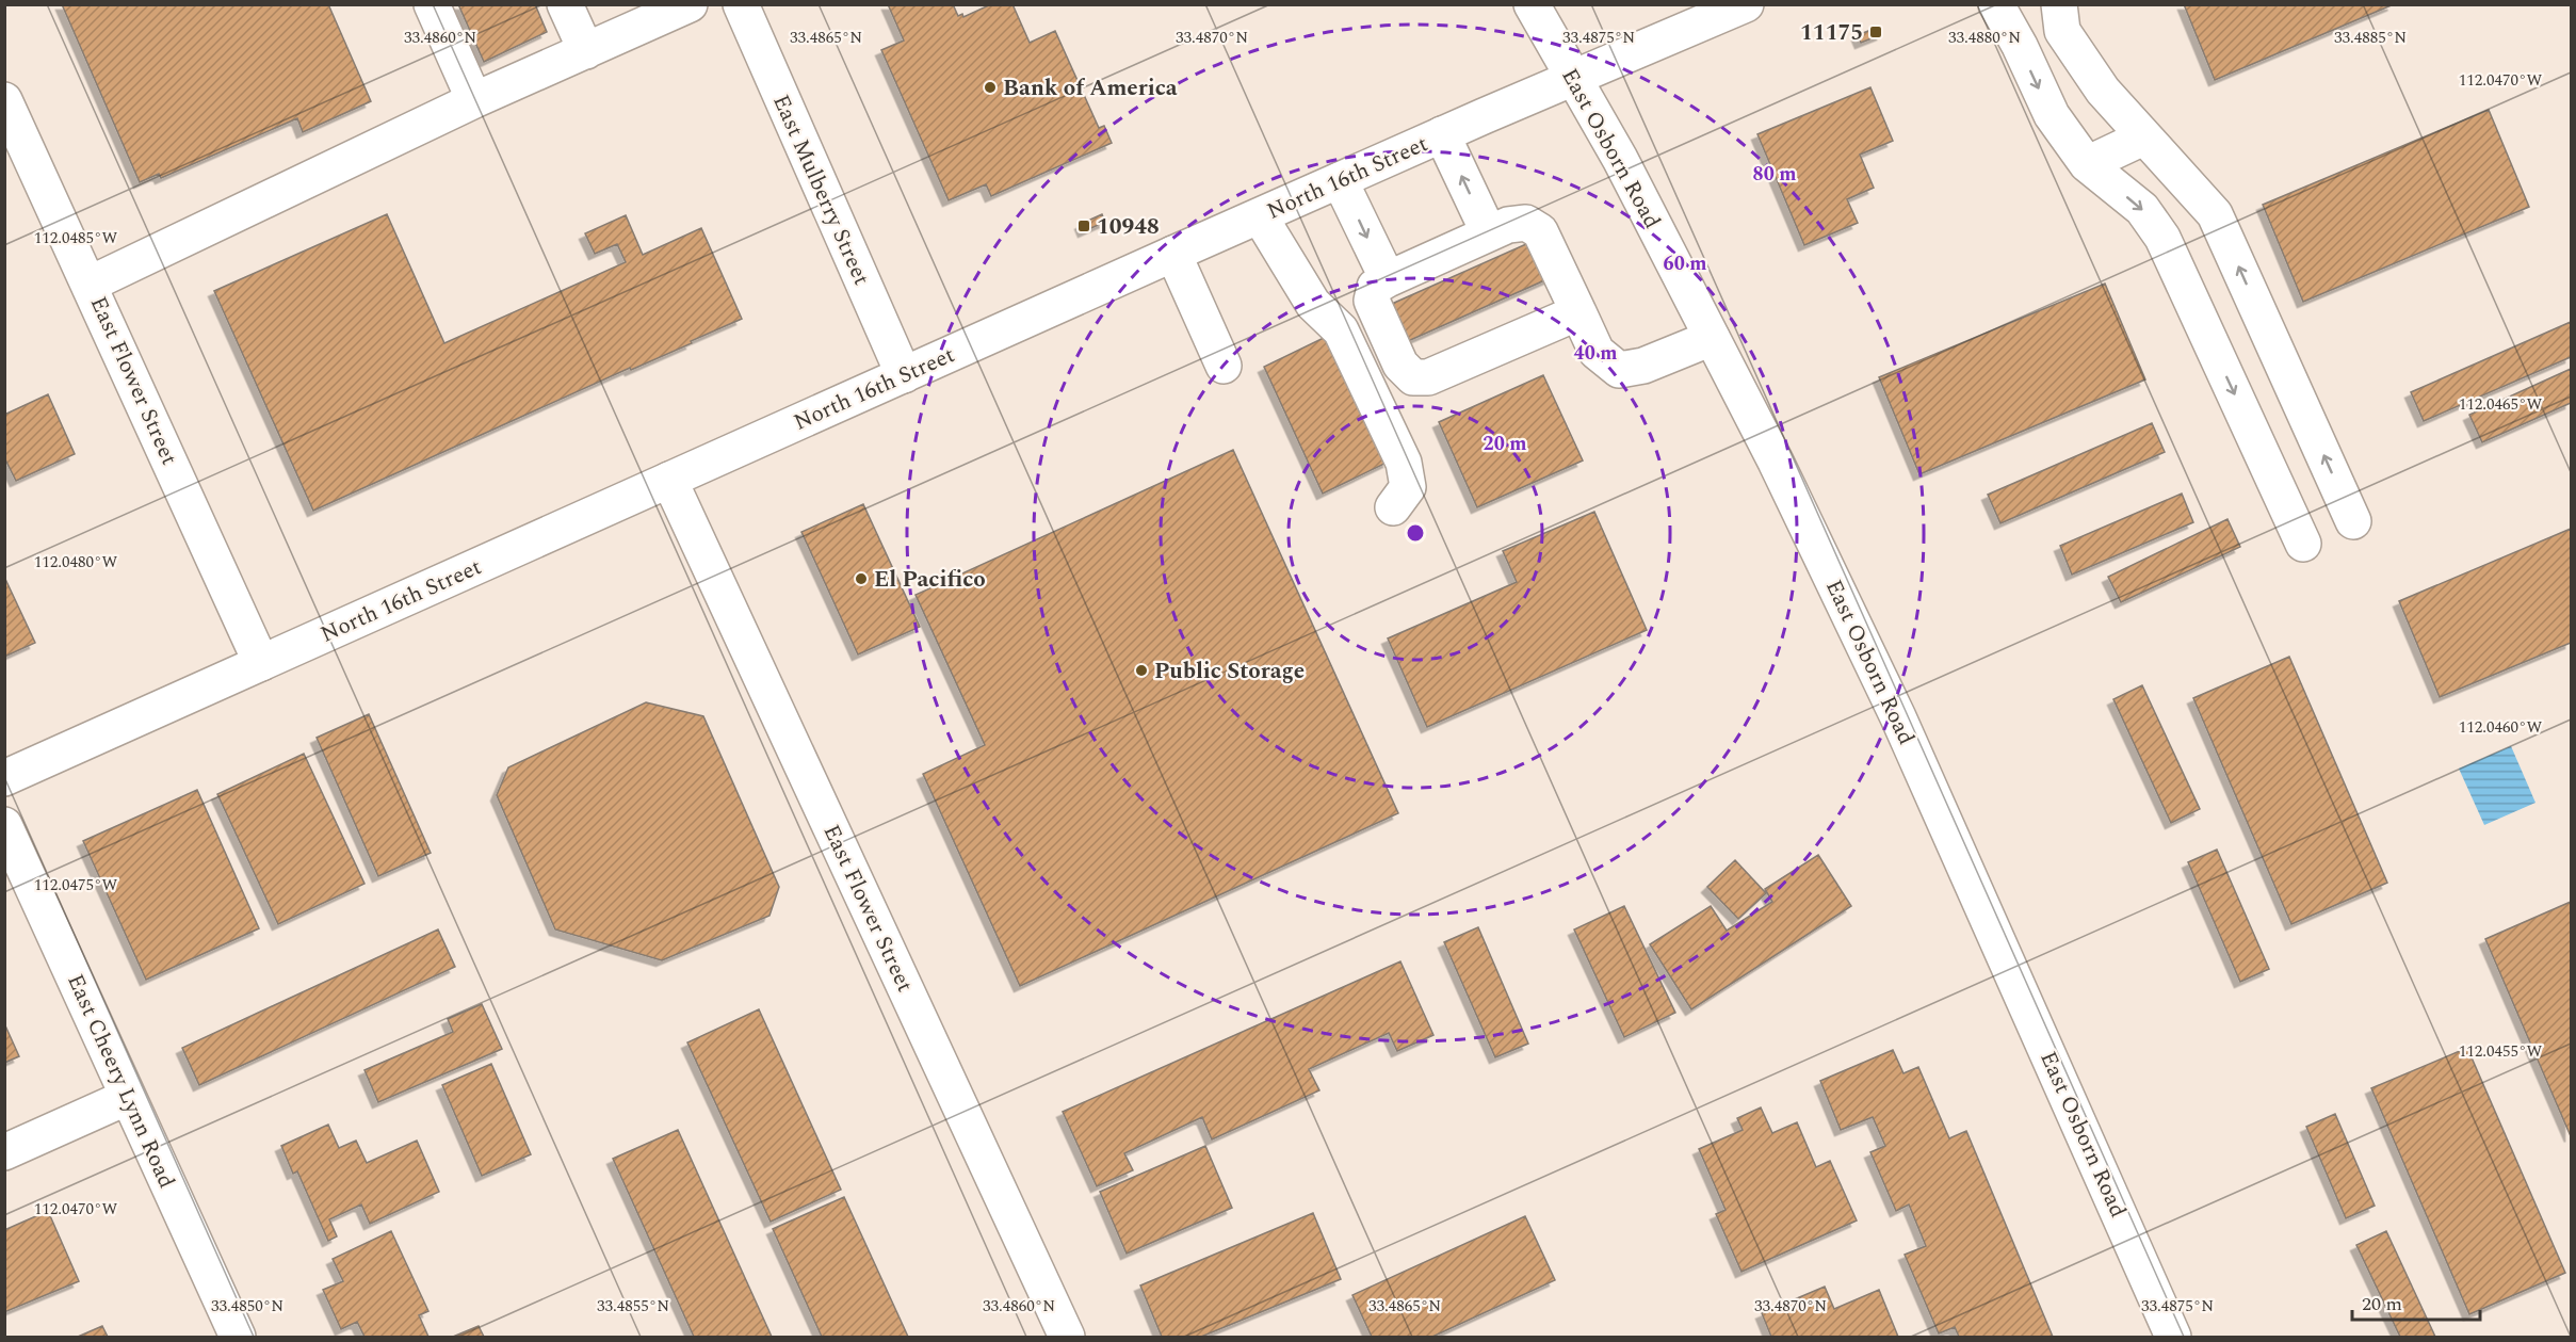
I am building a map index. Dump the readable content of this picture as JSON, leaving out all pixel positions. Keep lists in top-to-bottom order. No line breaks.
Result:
{"streets":{"main road":["East Osborn Road","North 16th Street","East Mulberry Street","East Flower Street","East Cheery Lynn Road"]},"crossings":[["East Osborn Road","North 16th Street"],["North 16th Street","East Mulberry Street"],["North 16th Street","East Flower Street"]],"places":{"transit":["11175","10948"],"other":["Bank of America","El Pacifico","Public Storage"]},"scale_bar":"20 m","coordinates":["33.4885°N","33.4860°N","33.4865°N","33.4870°N","33.4875°N","33.4880°N","112.0470°W","112.0485°W","112.0465°W","112.0480°W","112.0460°W","112.0475°W","112.0455°W","33.4850°N","33.4855°N"],"rings":["80 m","60 m","40 m","20 m"]}
